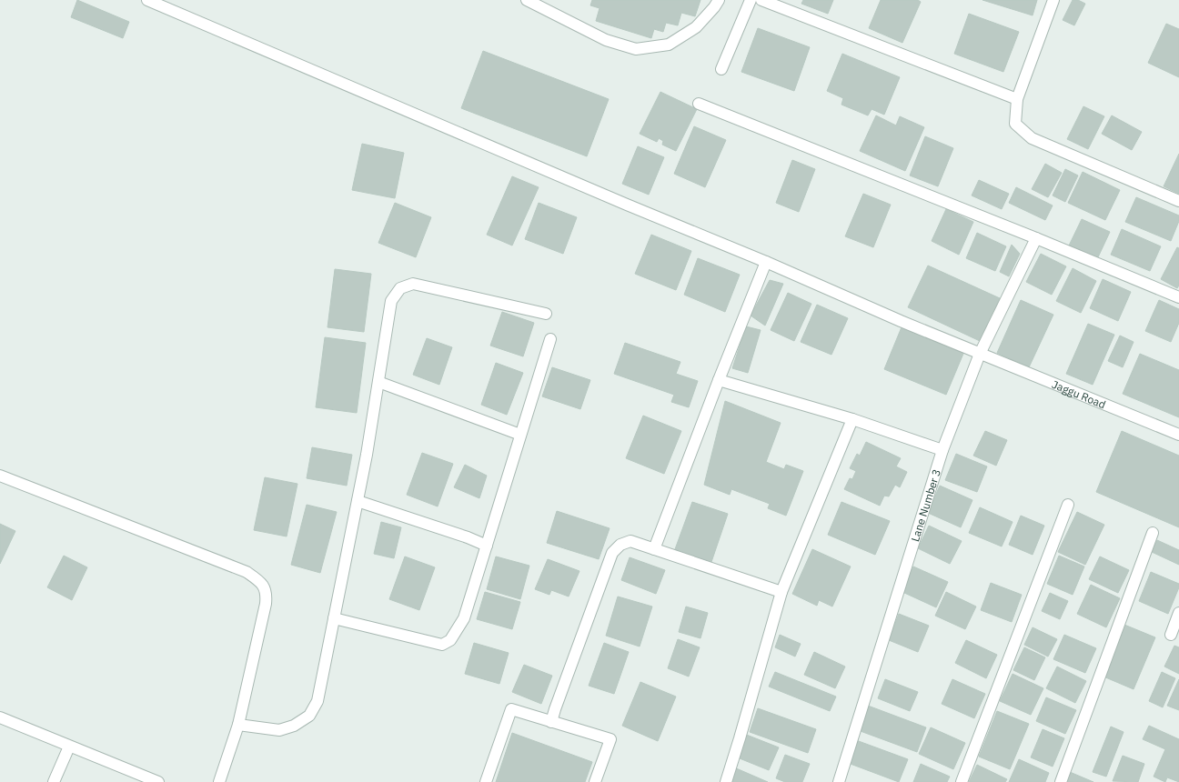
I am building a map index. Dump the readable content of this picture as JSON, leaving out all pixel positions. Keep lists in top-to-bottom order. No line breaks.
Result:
{"streets":{"street":["Jaggu Road","Lane Number 3"]},"crossings":[["Jaggu Road","Lane Number 3"]]}
